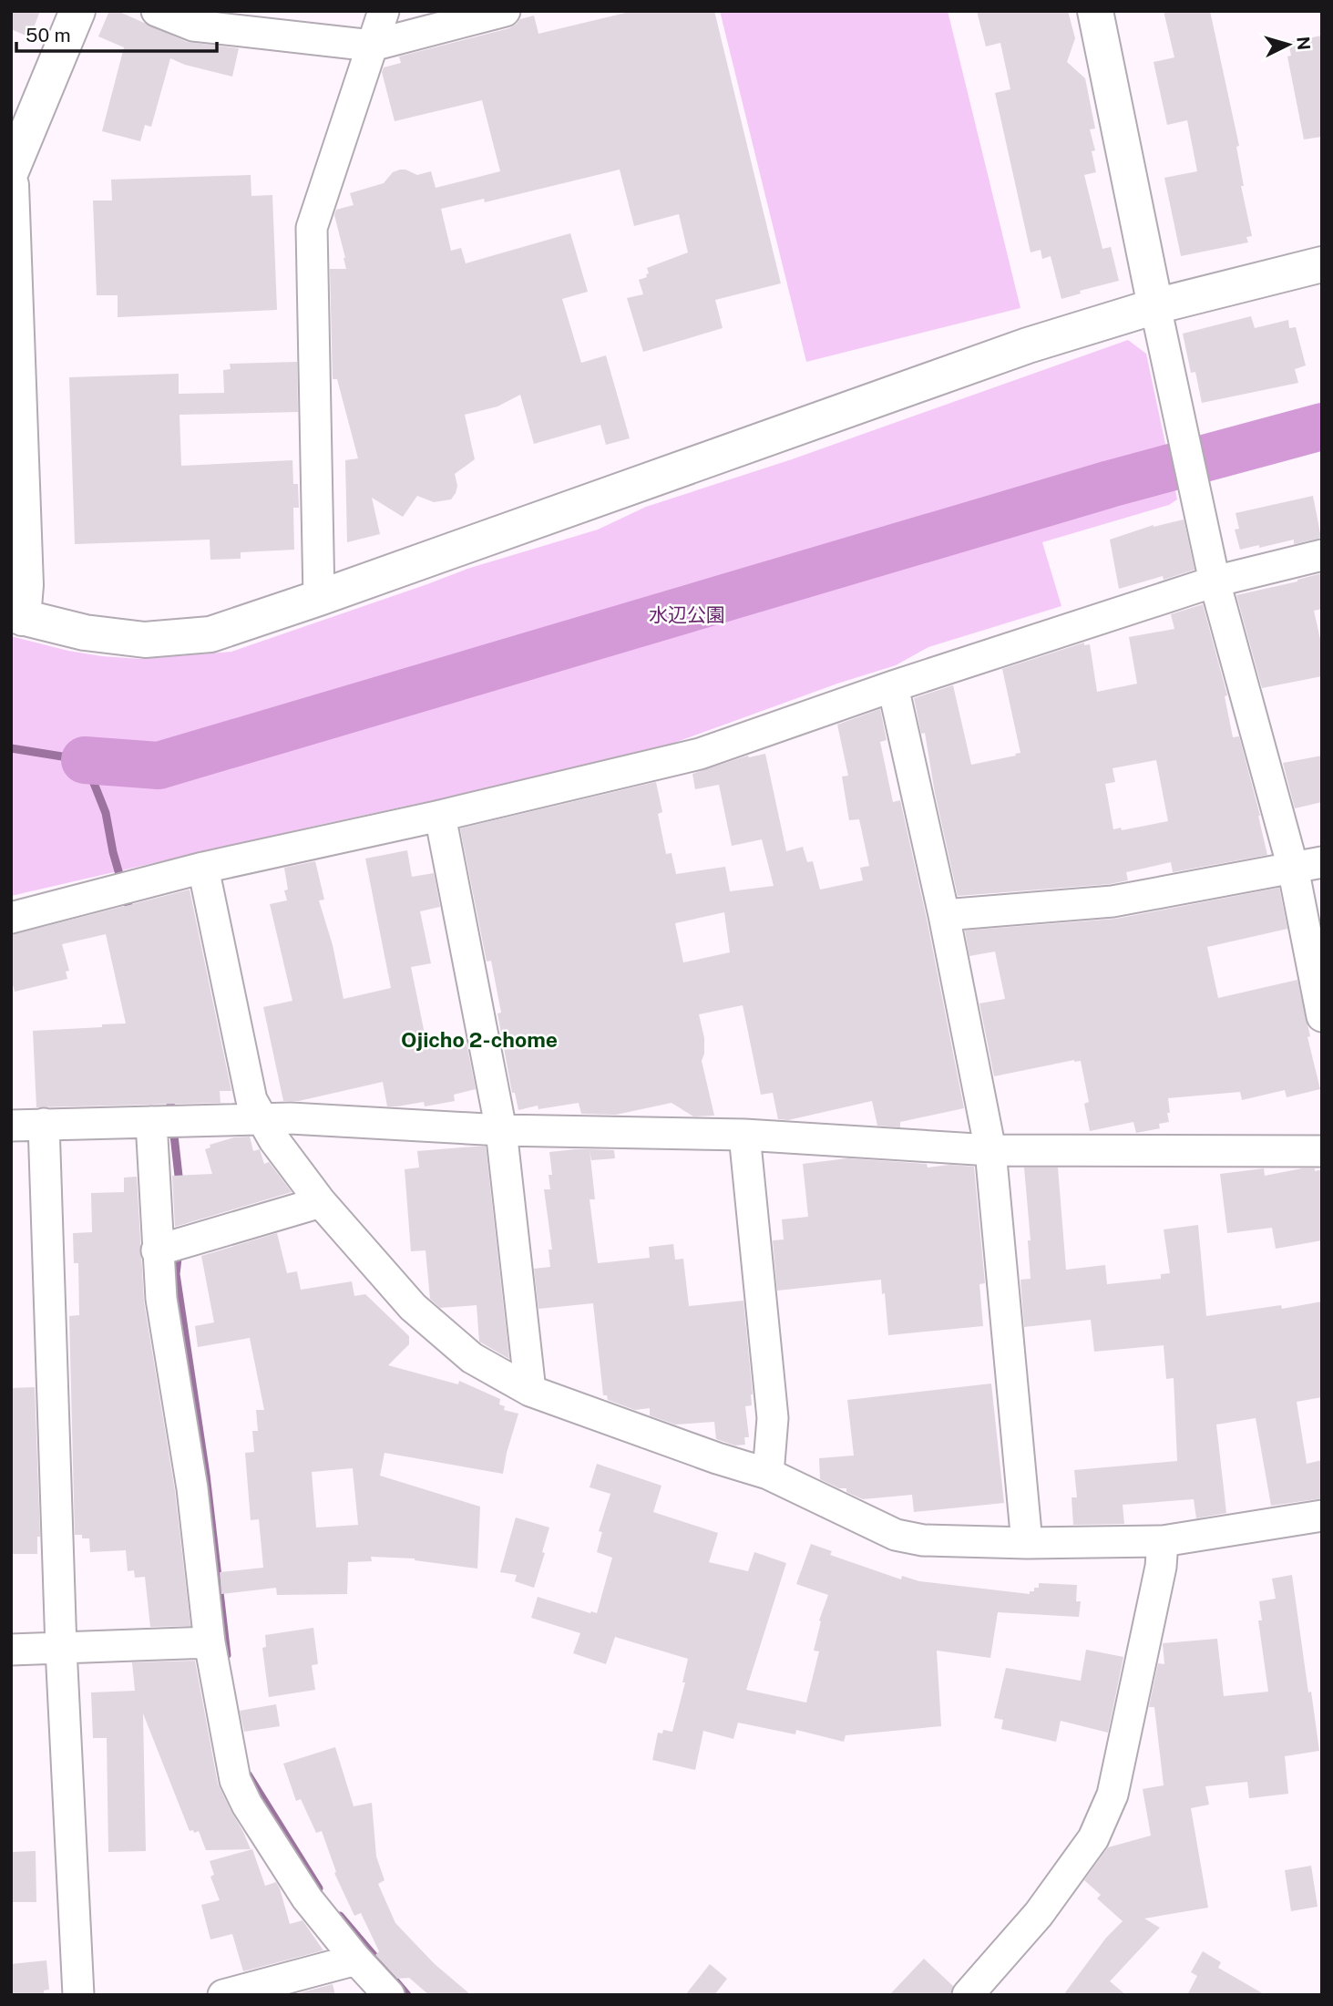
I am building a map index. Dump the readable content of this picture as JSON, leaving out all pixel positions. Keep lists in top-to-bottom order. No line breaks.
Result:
{"districts":["Ojicho 2-chome"],"parks":["水辺公園"],"scale_bar":"50 m","north":"right"}
